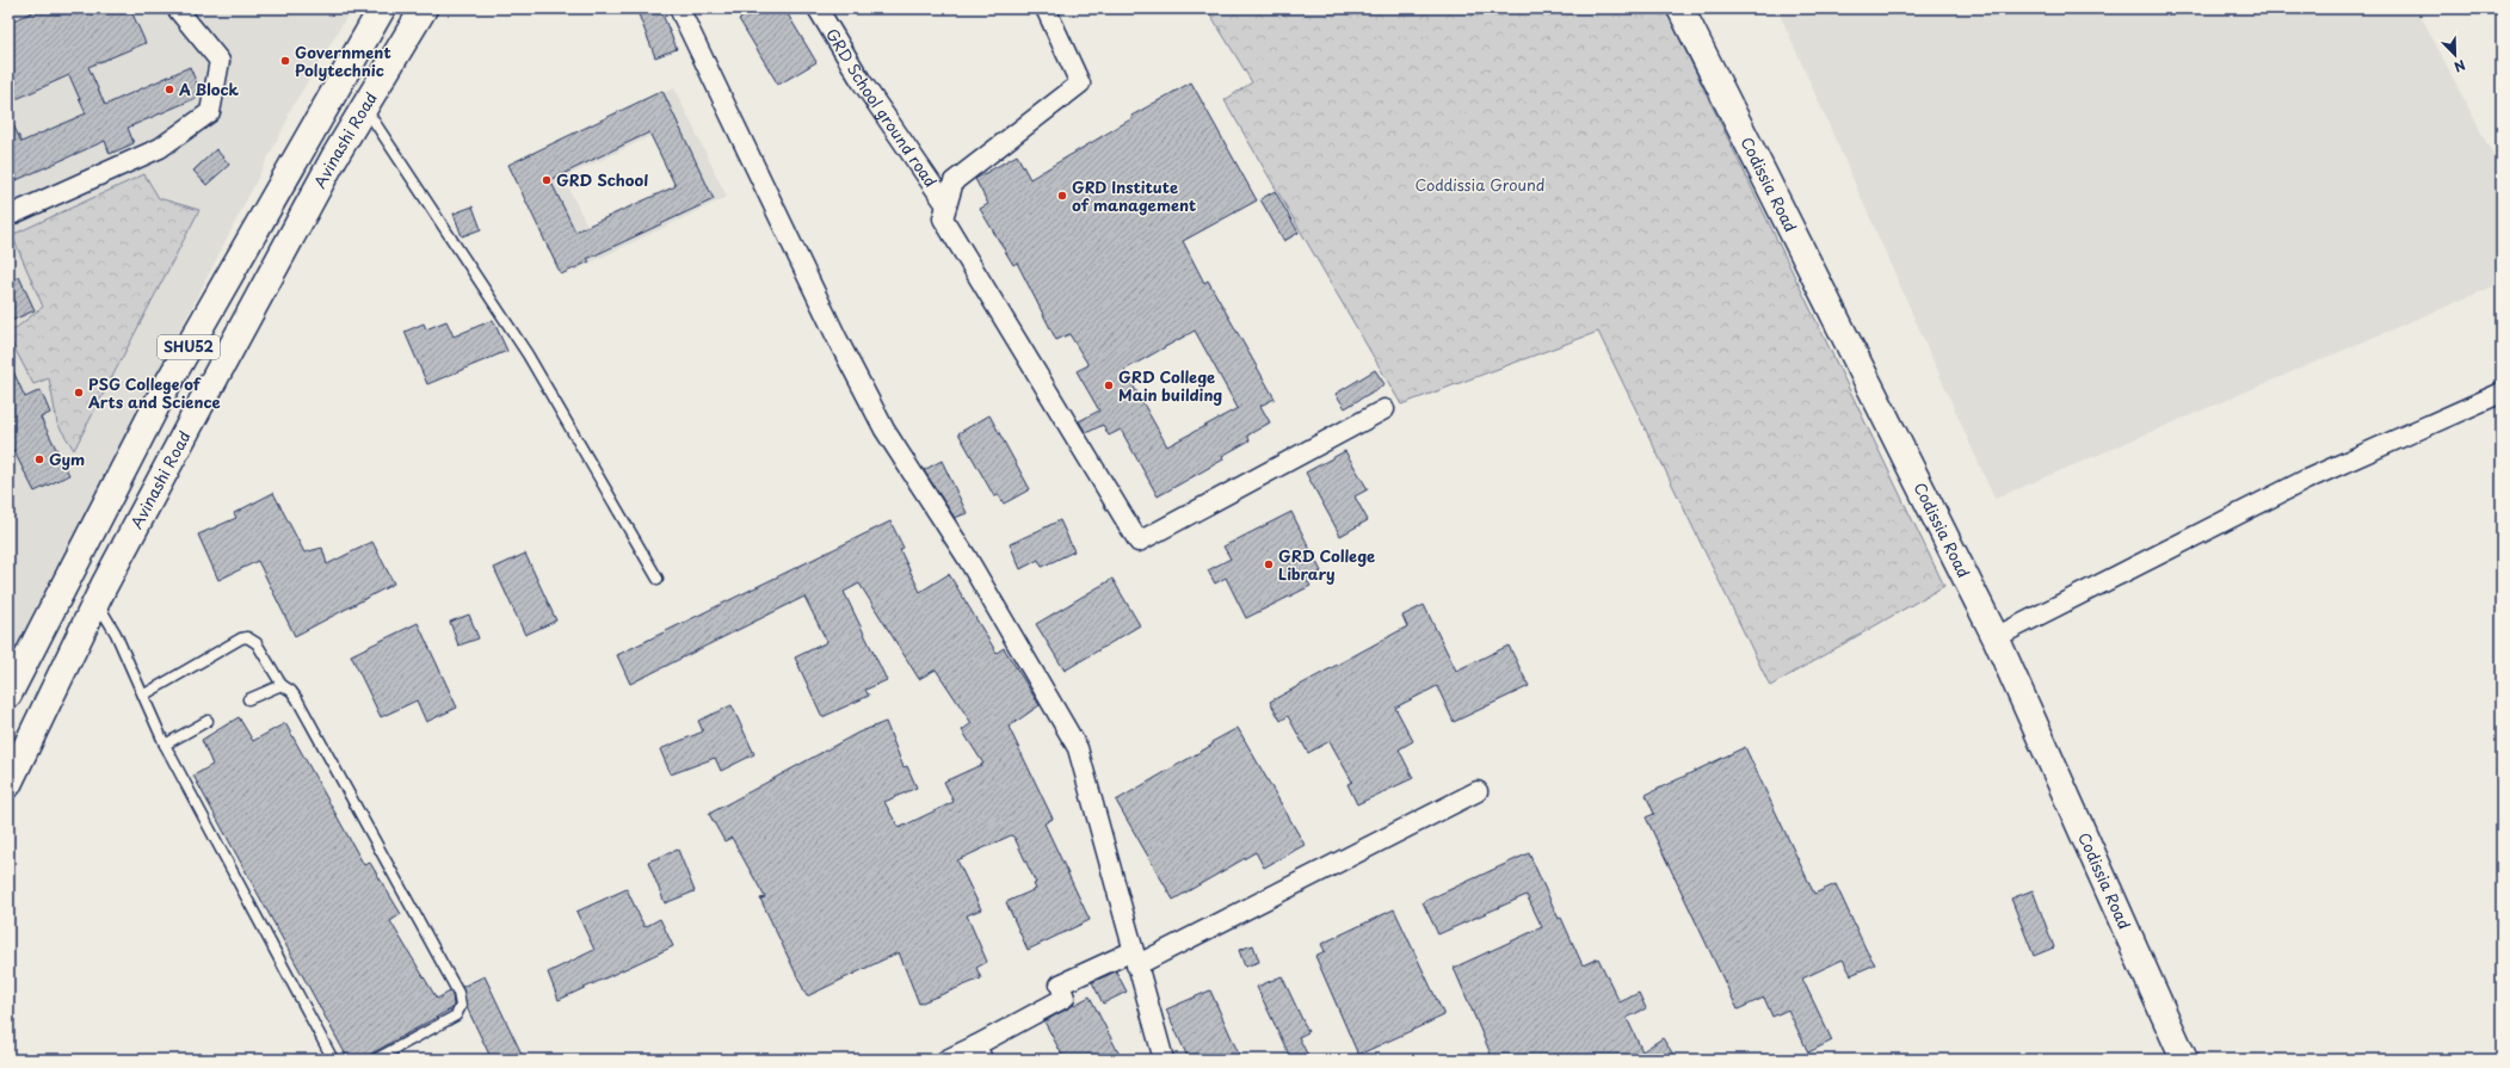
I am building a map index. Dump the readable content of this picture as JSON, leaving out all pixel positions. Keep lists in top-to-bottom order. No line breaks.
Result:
{"streets":{"main road":["Avinashi Road","Codissia Road","SHU52"],"street":["GRD School ground road"]},"parks":["Coddissia Ground"],"places":["Government Polytechnic","A Block","GRD School","GRD Institute of management","GRD College Main building","PSG College of Arts and Science","Gym","GRD College Library"],"north":"bottom right"}
